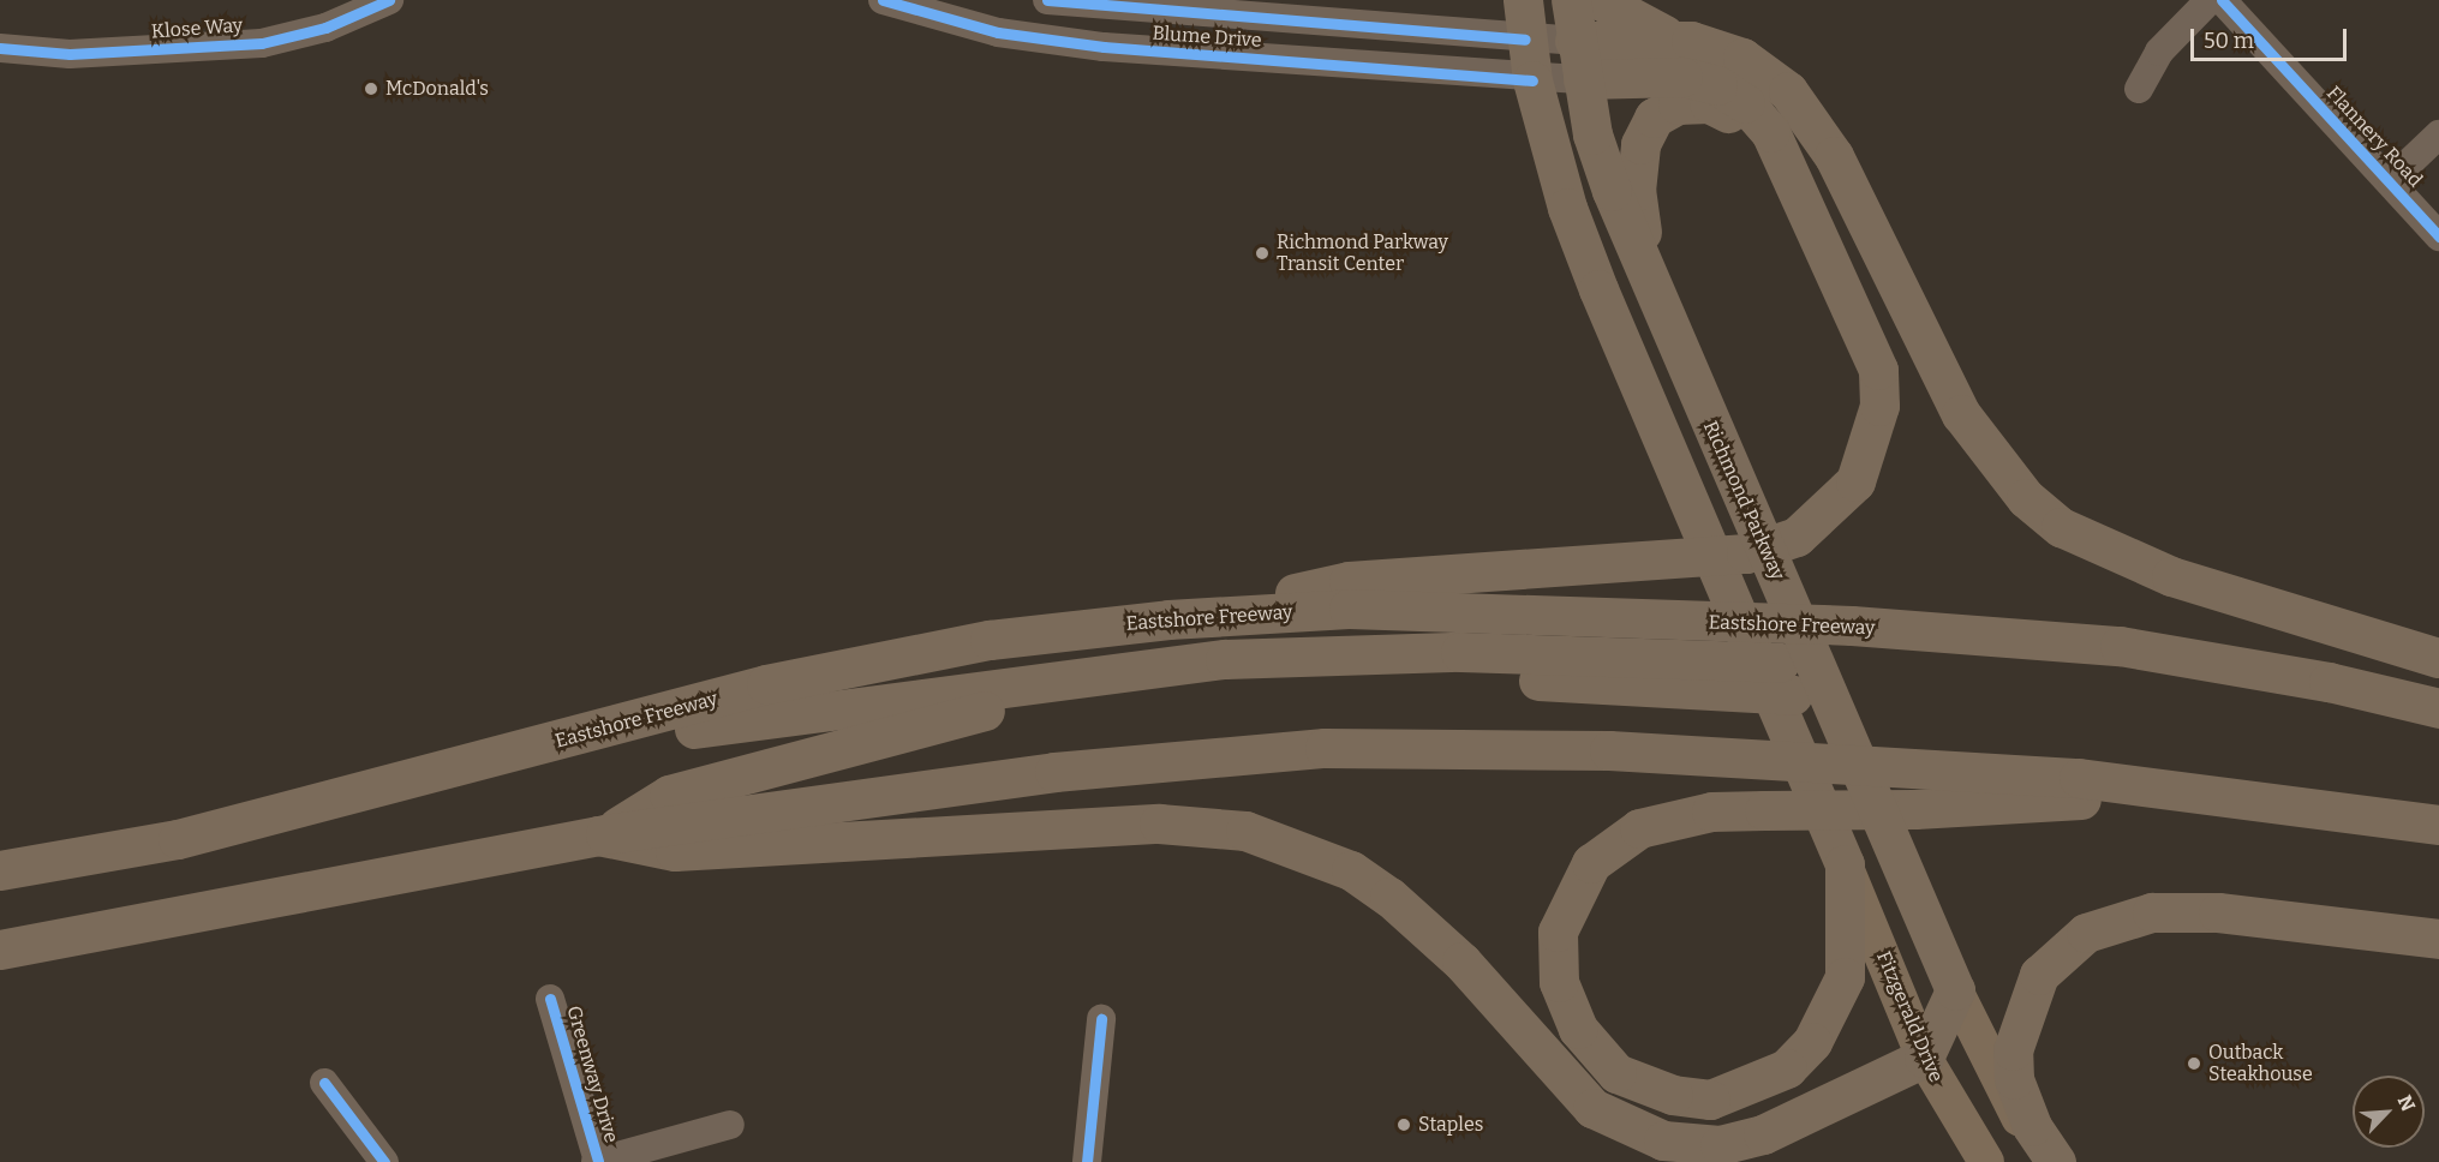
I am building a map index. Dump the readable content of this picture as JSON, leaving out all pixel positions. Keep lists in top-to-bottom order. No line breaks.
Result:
{"streets":{"highway":["Richmond Parkway","Eastshore Freeway"],"main road":["Fitzgerald Drive"],"street":["Klose Way","Blume Drive","Flannery Road","Greenway Drive"]},"crossings":[["Blume Drive","Richmond Parkway"]],"places":["McDonald's","Richmond Parkway Transit Center","Outback Steakhouse","Staples"],"scale_bar":"50 m","north":"top right"}
